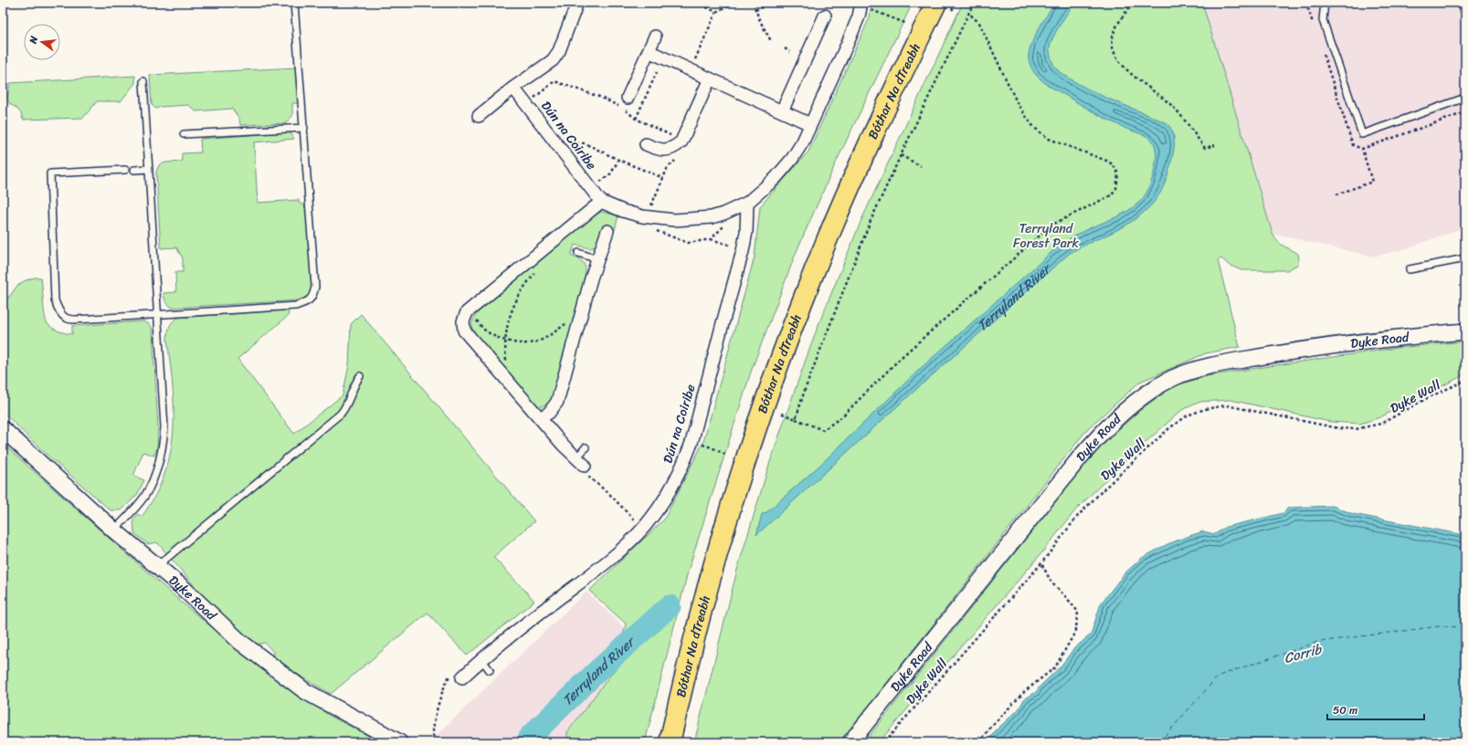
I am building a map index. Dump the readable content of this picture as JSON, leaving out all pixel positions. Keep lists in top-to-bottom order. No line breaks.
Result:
{"streets":{"highway":["Bóthar Na dTreabh"],"street":["Dún na Coiribe","Dyke Road"],"path":["Dyke Wall"]},"water":["Terryland River","Corrib"],"parks":["Terryland Forest Park"],"scale_bar":"50 m","north":"left"}
